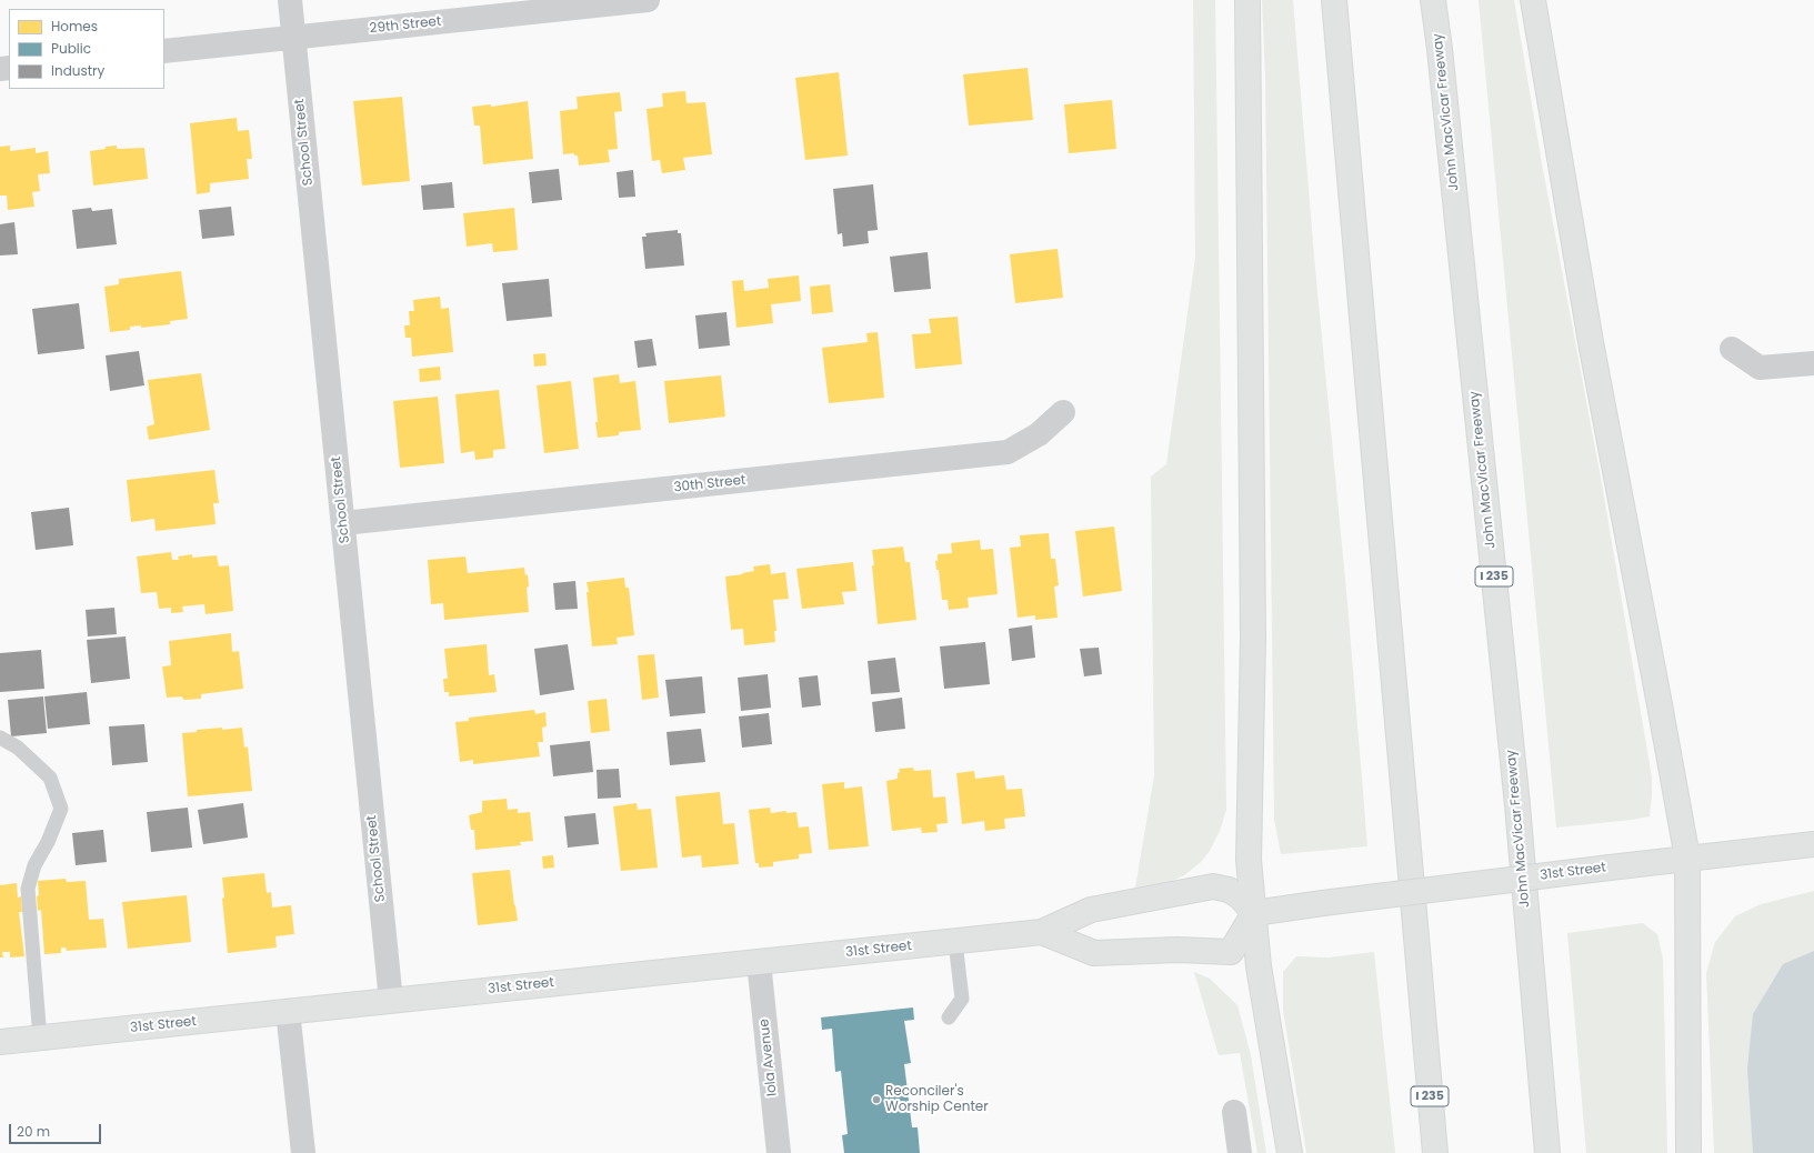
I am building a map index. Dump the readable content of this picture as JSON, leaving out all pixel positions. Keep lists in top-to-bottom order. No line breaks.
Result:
{"streets":{"main road":["John MacVicar Freeway","I 235","31st Street"],"street":["29th Street","School Street","30th Street","Iola Avenue"]},"crossings":[["29th Street","School Street"],["School Street","30th Street"],["School Street","31st Street"],["31st Street","Iola Avenue"]],"places":["Reconciler's Worship Center"],"legend":["Homes","Public","Industry"],"scale_bar":"20 m"}
